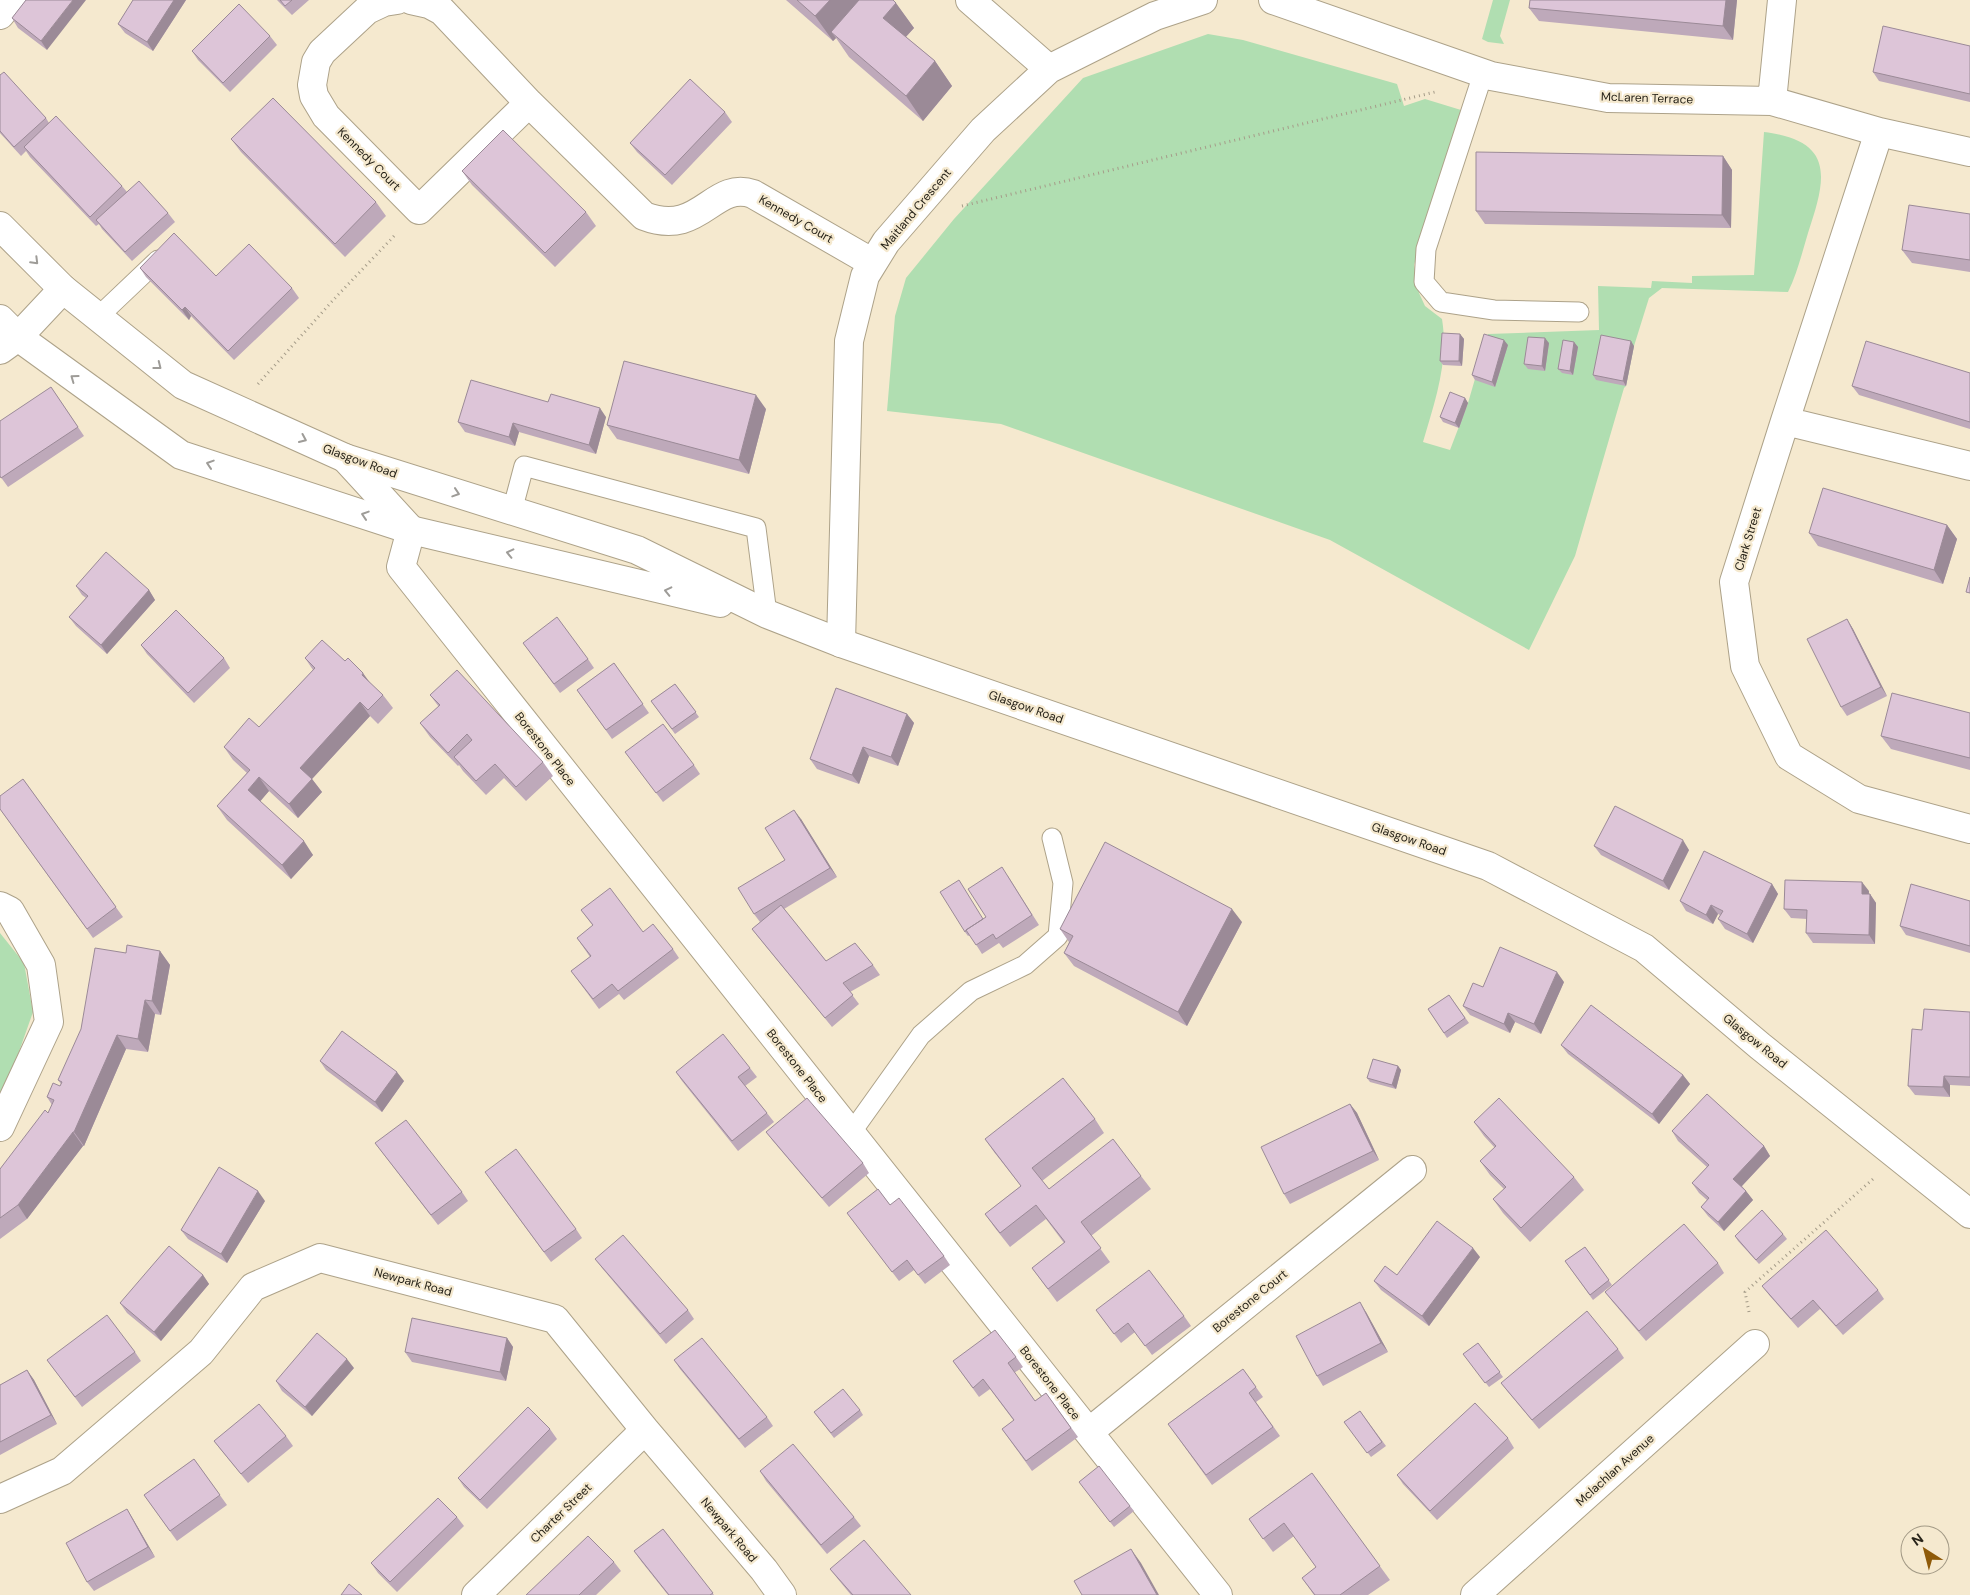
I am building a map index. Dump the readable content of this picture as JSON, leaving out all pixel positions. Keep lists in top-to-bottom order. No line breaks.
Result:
{"streets":{"street":["McLaren Terrace","Kennedy Court","Maitland Crescent","Glasgow Road","Clark Street","Borestone Place","Newpark Road","Borestone Court","Mclachlan Avenue","Charter Street"]},"crossings":[["McLaren Terrace","Clark Street"],["Kennedy Court","Maitland Crescent"],["Maitland Crescent","Glasgow Road"],["Glasgow Road","Borestone Place"],["Borestone Place","Borestone Court"],["Newpark Road","Charter Street"]],"north":"top left"}
